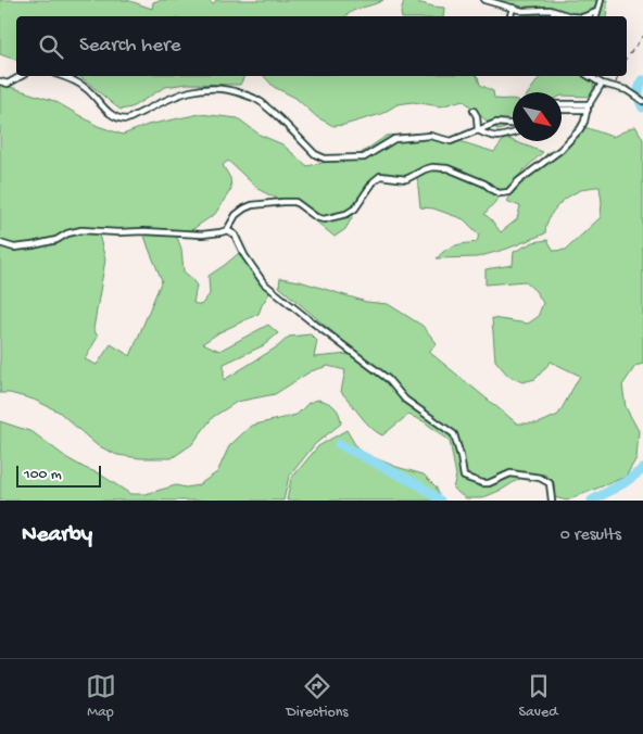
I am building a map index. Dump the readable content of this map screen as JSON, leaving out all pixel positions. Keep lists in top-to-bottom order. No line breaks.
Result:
{"scale_bar":"100 m","north":"bottom right","page":{"search":"Search here","scale":"100 m","heading":["Nearby","0 results"],"nav":["Map","Directions","Saved"]}}
